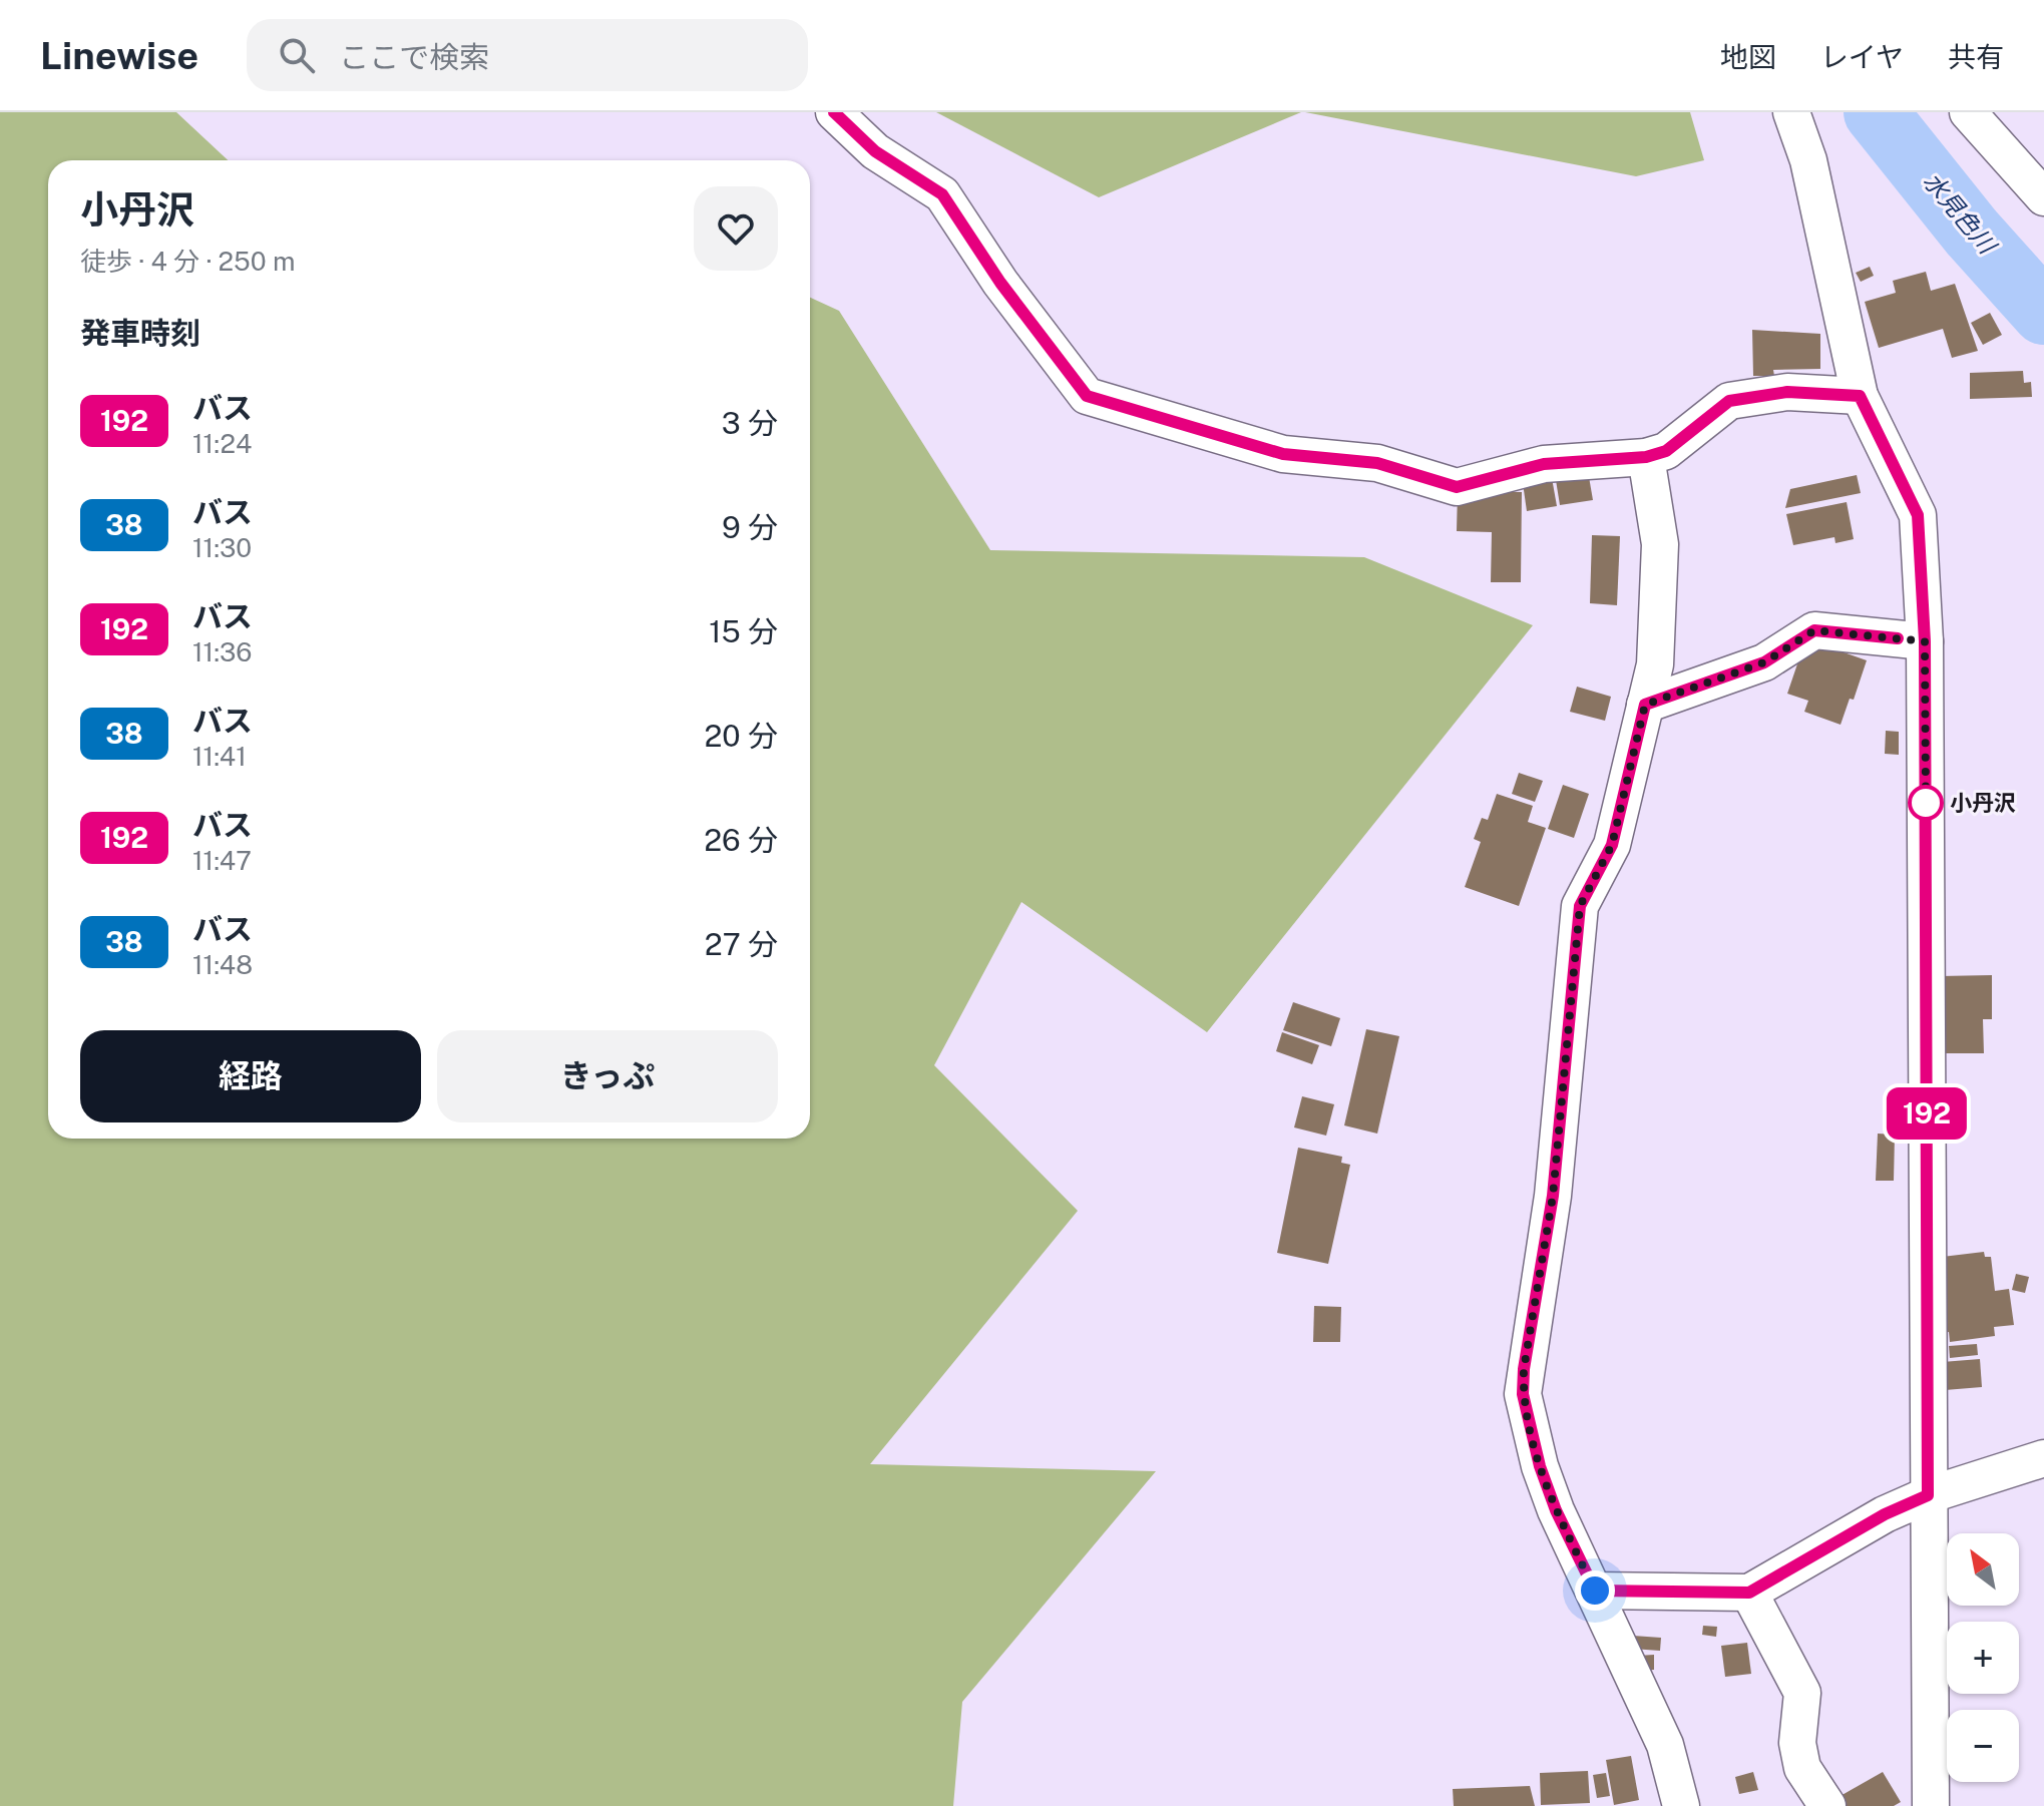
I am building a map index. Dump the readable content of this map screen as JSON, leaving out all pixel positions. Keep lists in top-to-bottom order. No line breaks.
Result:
{"water":["水見色川"],"places":["小丹沢"],"lines":["bus line 192"],"north":"top left","page":{"header":"Linewise","search":"ここで検索","nav":["地図","レイヤ","共有"],"on_map":"192","heading":[["小丹沢","徒歩 · 4 分 · 250 m"],"発車時刻"],"list":[{"mark":"192","name":"バス","note":"11:24","value":"3 分"},{"mark":"38","name":"バス","note":"11:30","value":"9 分"},{"mark":"192","name":"バス","note":"11:36","value":"15 分"},{"mark":"38","name":"バス","note":"11:41","value":"20 分"},{"mark":"192","name":"バス","note":"11:47","value":"26 分"},{"mark":"38","name":"バス","note":"11:48","value":"27 分"}],"buttons":["経路","きっぷ"],"map_buttons":["+","−"]}}
